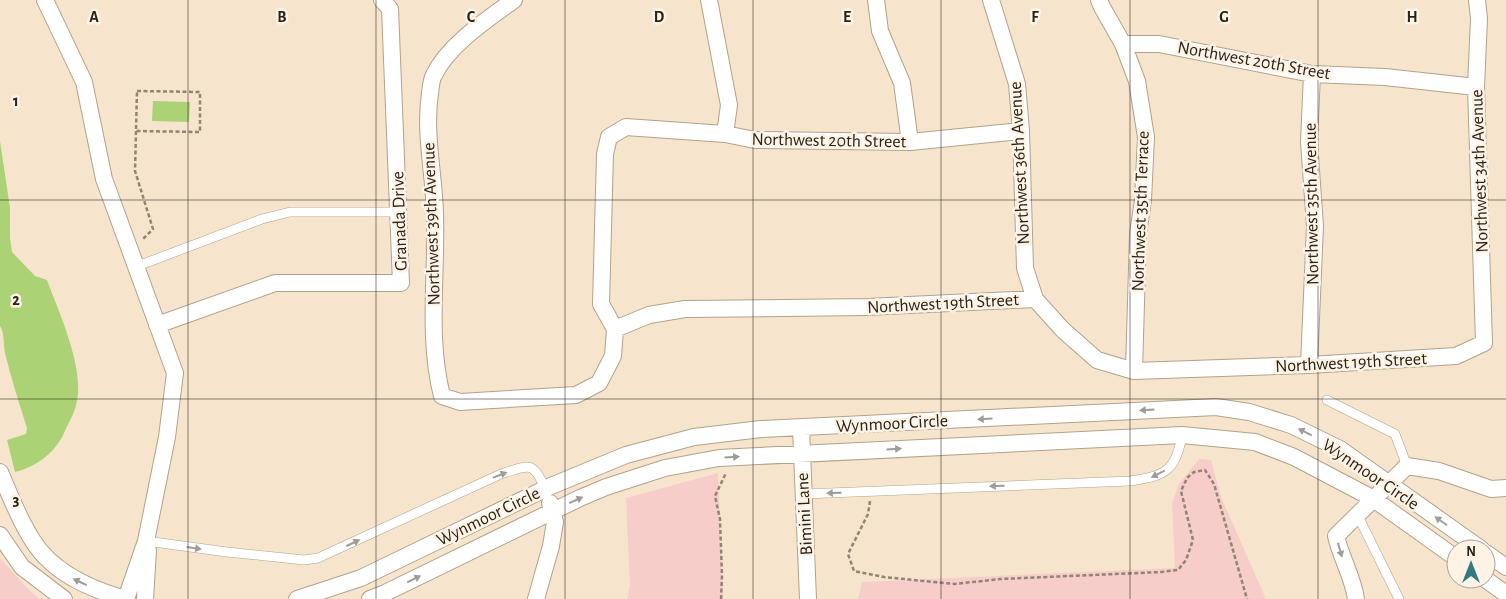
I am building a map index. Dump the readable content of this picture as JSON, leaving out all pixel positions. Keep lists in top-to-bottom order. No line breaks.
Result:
{"streets":{"street":["Northwest 20th Street","Northwest 36th Avenue","Northwest 34th Avenue","Northwest 35th Avenue","Northwest 35th Terrace","Granada Drive","Northwest 39th Avenue","Northwest 19th Street","Wynmoor Circle","Bimini Lane"]},"crossings":[["Northwest 20th Street","Northwest 36th Avenue"],["Northwest 20th Street","Northwest 34th Avenue"],["Northwest 20th Street","Northwest 35th Avenue"],["Northwest 20th Street","Northwest 35th Terrace"],["Northwest 20th Street","Northwest 39th Avenue"],["Northwest 20th Street","Northwest 19th Street"],["Northwest 36th Avenue","Northwest 19th Street"],["Northwest 34th Avenue","Northwest 19th Street"],["Northwest 35th Avenue","Northwest 19th Street"],["Northwest 35th Terrace","Northwest 19th Street"],["Northwest 39th Avenue","Northwest 19th Street"],["Wynmoor Circle","Bimini Lane"]],"north":"top","grid":{"columns":["A","B","C","D","E","F","G","H"],"rows":["1","2","3"]}}
